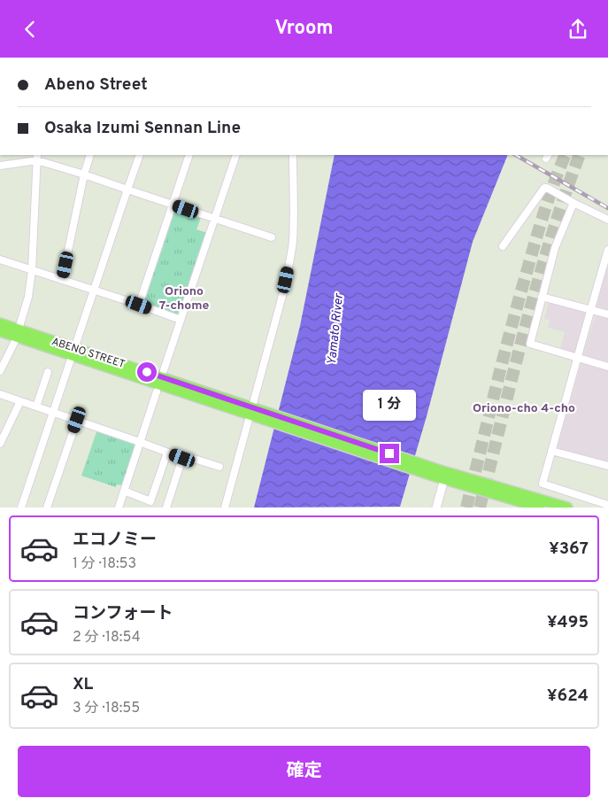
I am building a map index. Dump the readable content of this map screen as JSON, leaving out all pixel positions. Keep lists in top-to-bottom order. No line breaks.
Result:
{"streets":{"main road":["ABENO STREET"]},"districts":["Oriono 7-chome","Oriono-cho 4-cho"],"water":["Yamato River"],"page":{"header":"Vroom","banner":["Abeno Street","Osaka Izumi Sennan Line"],"bubble":"1 分","list":[{"name":"エコノミー","note":"1 分 · 18:53","value":"¥367"},{"name":"コンフォート","note":"2 分 · 18:54","value":"¥495"},{"name":"XL","note":"3 分 · 18:55","value":"¥624"}],"buttons":"確定"}}
